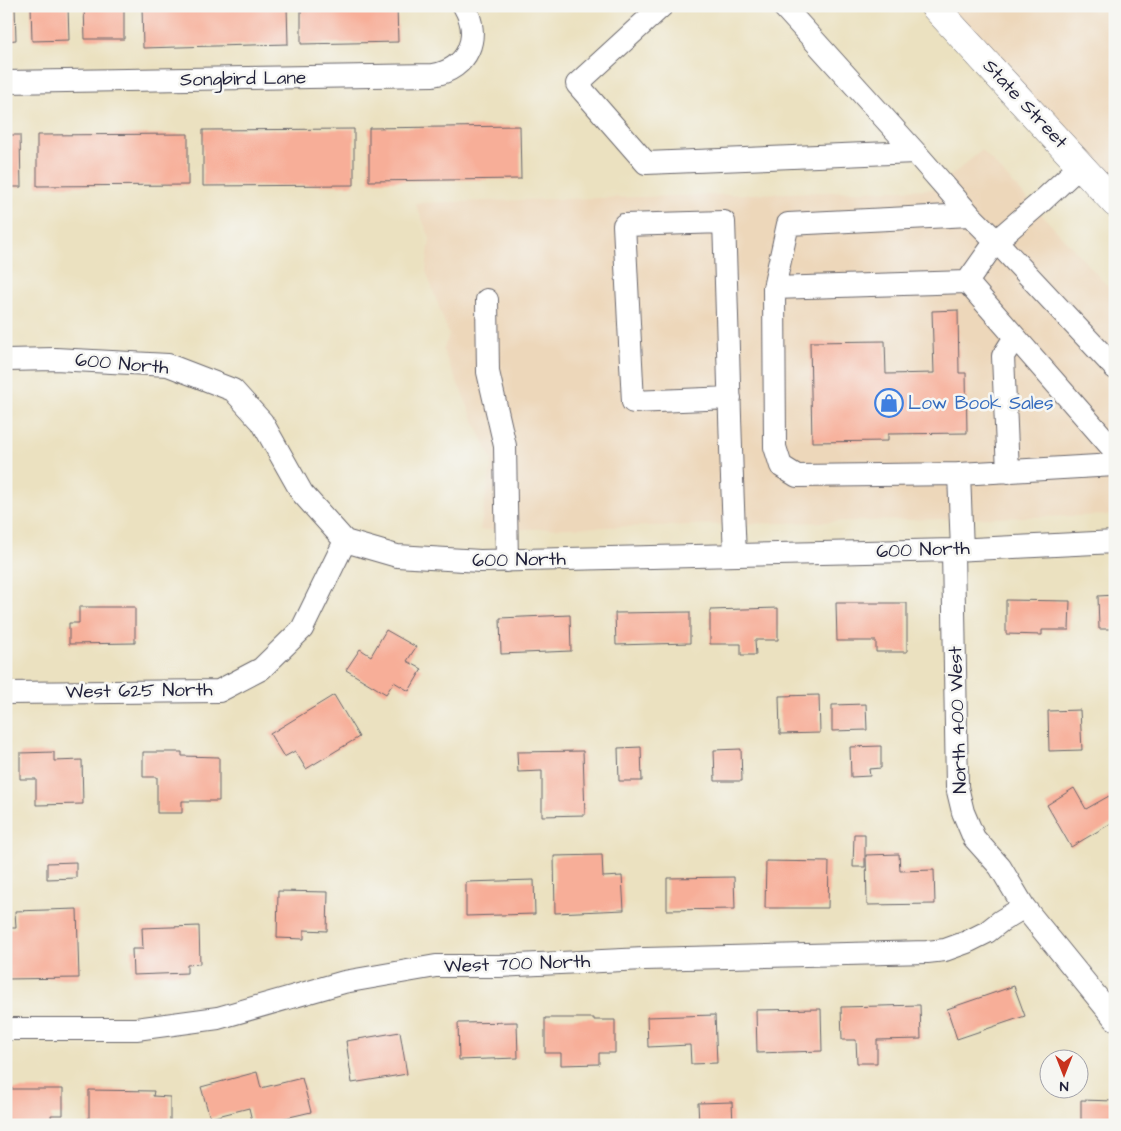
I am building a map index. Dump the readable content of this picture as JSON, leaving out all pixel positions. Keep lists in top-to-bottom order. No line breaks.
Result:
{"streets":{"main road":["State Street"],"street":["Songbird Lane","600 North","West 625 North","North 400 West","West 700 North"]},"crossings":[["600 North","West 625 North"],["600 North","North 400 West"],["North 400 West","West 700 North"]],"places":{"shop":["Low Book Sales"]},"north":"bottom"}
